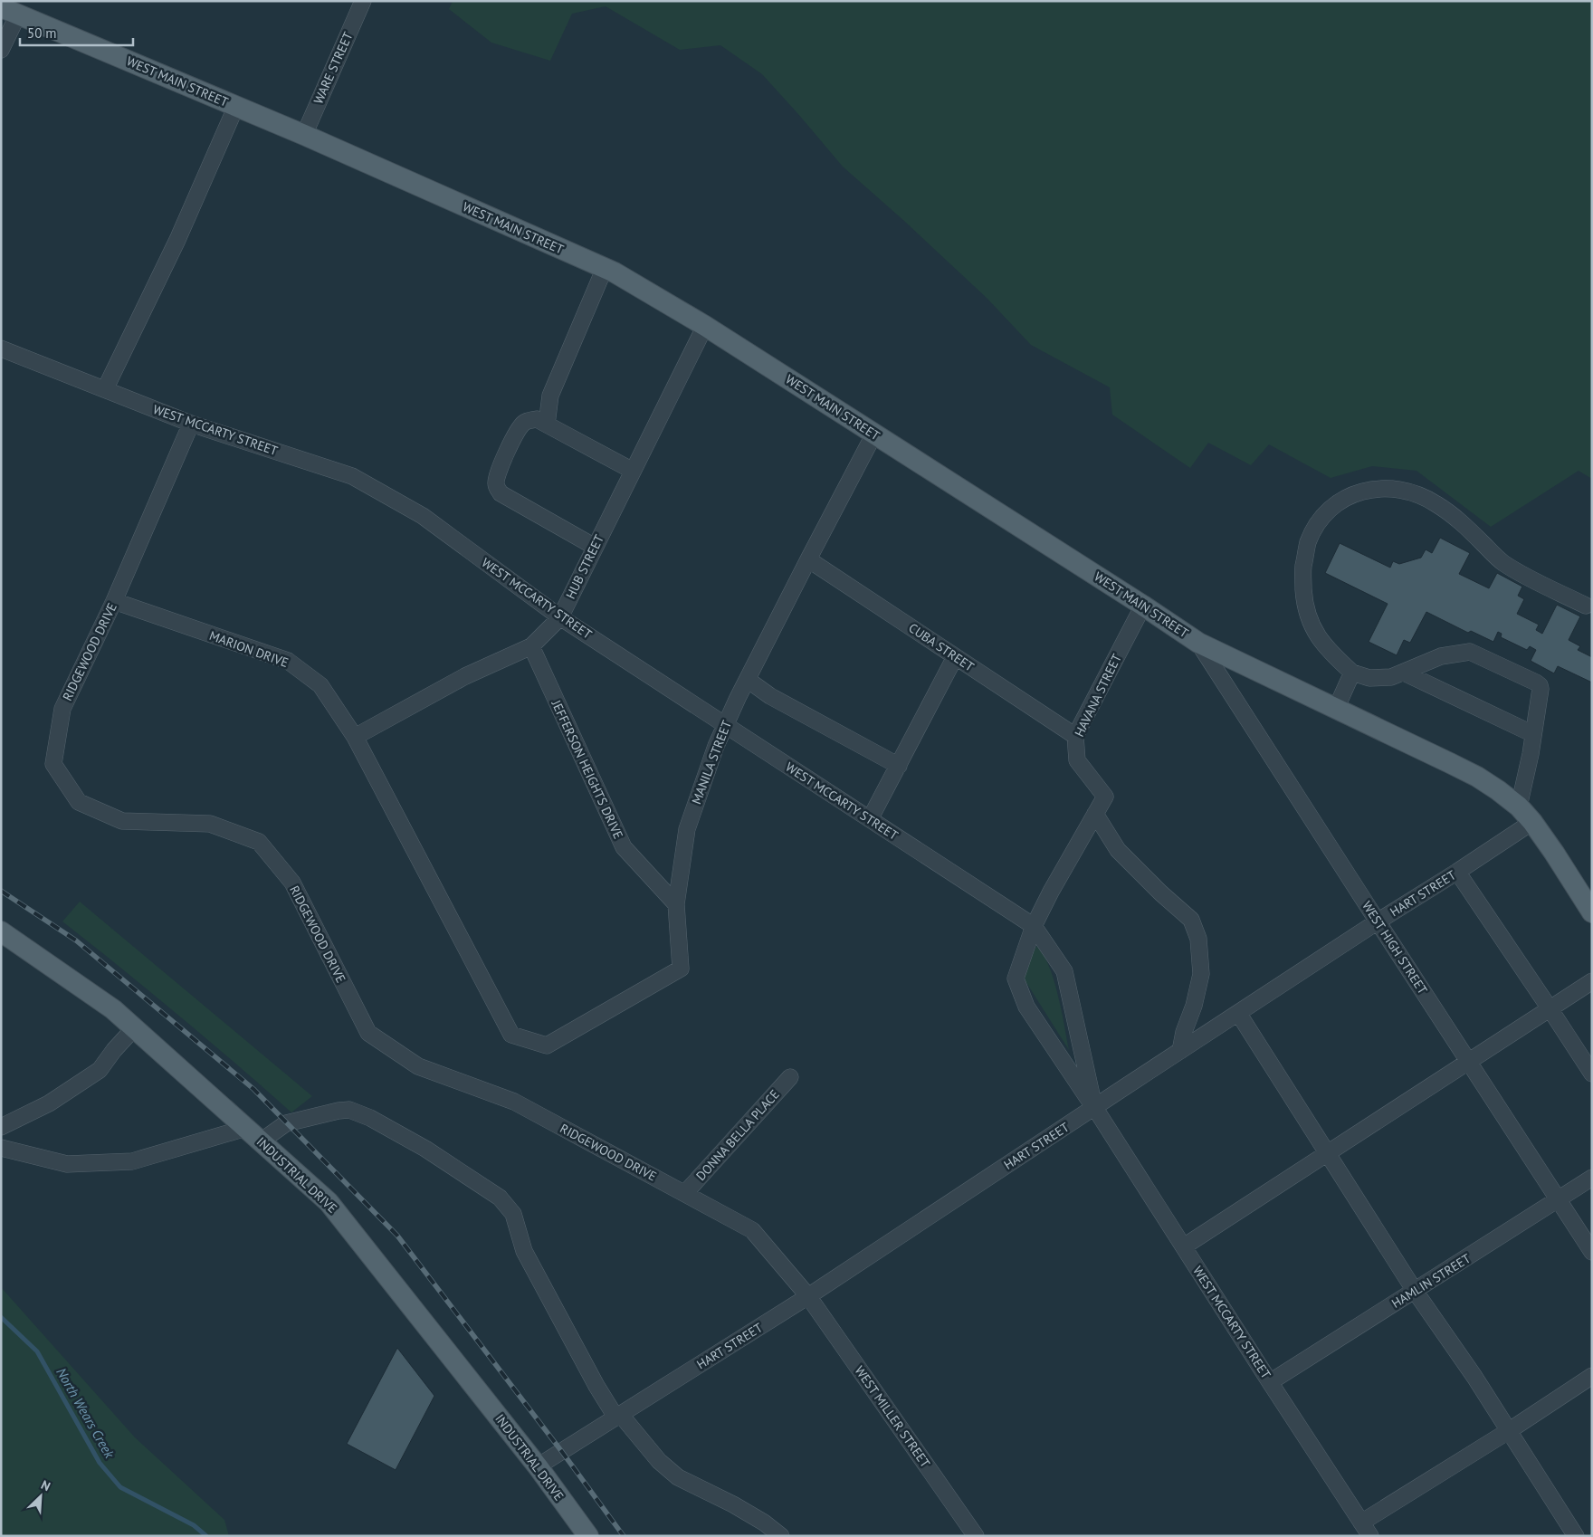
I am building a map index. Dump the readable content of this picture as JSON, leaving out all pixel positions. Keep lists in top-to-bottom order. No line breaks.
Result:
{"streets":{"main road":["WEST MAIN STREET","INDUSTRIAL DRIVE"],"street":["WARE STREET","WEST MCCARTY STREET","HUB STREET","CUBA STREET","MARION DRIVE","RIDGEWOOD DRIVE","HAVANA STREET","MANILA STREET","JEFFERSON HEIGHTS DRIVE","HART STREET","WEST HIGH STREET","DONNA BELLA PLACE","HAMLIN STREET","WEST MILLER STREET"]},"crossings":[["WARE STREET","WEST MAIN STREET"],["WEST MAIN STREET","HUB STREET"],["WEST MAIN STREET","HAVANA STREET"],["WEST MAIN STREET","MANILA STREET"],["WEST MAIN STREET","HART STREET"],["WEST MAIN STREET","WEST HIGH STREET"],["WEST MCCARTY STREET","HUB STREET"],["WEST MCCARTY STREET","RIDGEWOOD DRIVE"],["WEST MCCARTY STREET","HAVANA STREET"],["WEST MCCARTY STREET","MANILA STREET"],["WEST MCCARTY STREET","HART STREET"],["WEST MCCARTY STREET","HAMLIN STREET"],["HUB STREET","MARION DRIVE"],["HUB STREET","JEFFERSON HEIGHTS DRIVE"],["CUBA STREET","HAVANA STREET"],["CUBA STREET","MANILA STREET"],["MARION DRIVE","RIDGEWOOD DRIVE"],["MARION DRIVE","MANILA STREET"],["RIDGEWOOD DRIVE","HART STREET"],["RIDGEWOOD DRIVE","DONNA BELLA PLACE"],["RIDGEWOOD DRIVE","WEST MILLER STREET"],["MANILA STREET","JEFFERSON HEIGHTS DRIVE"],["HART STREET","WEST HIGH STREET"],["HART STREET","INDUSTRIAL DRIVE"],["HART STREET","WEST MILLER STREET"],["WEST HIGH STREET","HAMLIN STREET"]],"water":["North Wears Creek"],"scale_bar":"50 m","north":"top right"}
